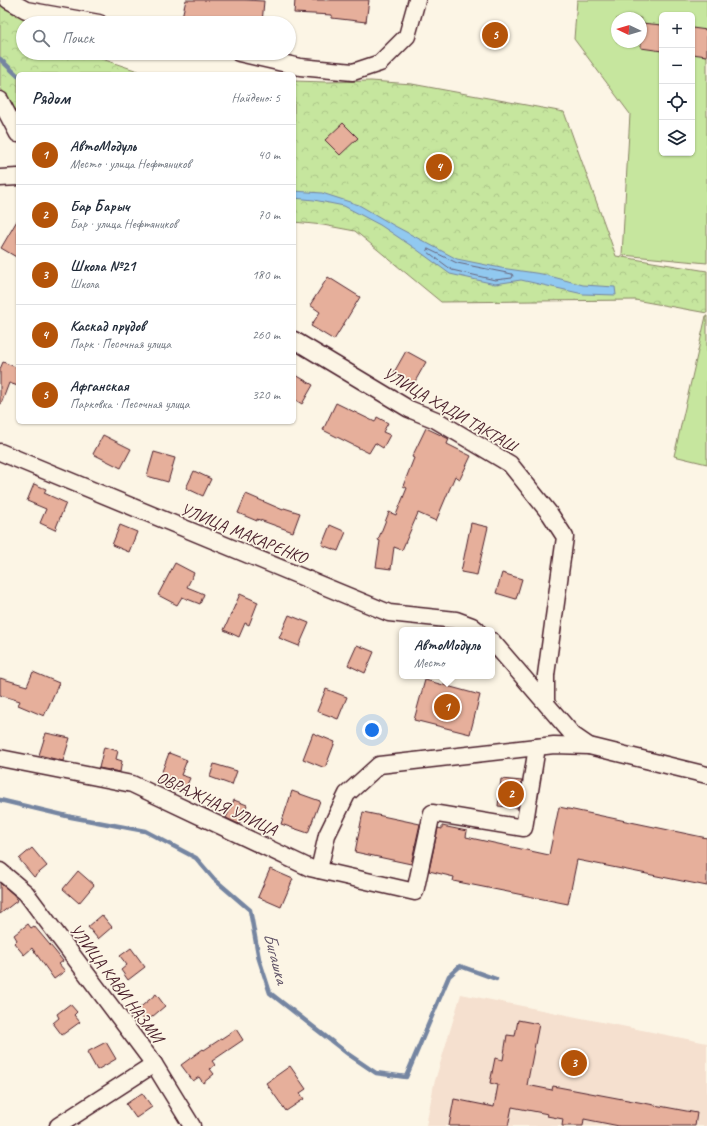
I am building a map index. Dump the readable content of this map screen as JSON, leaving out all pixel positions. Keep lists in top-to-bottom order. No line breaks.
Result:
{"streets":{"street":["УЛИЦА ХАДИ ТАКТАШ","УЛИЦА МАКАРЕНКО","ОВРАЖНАЯ УЛИЦА","УЛИЦА КАВИ НАЗМИ"]},"water":["Бигашка"],"north":"left","page":{"map_buttons":["+","−"],"search":"Поиск","pins":["5","4","1","2","3"],"heading":["Рядом","Найдено: 5"],"list":[{"mark":"1","name":"АвтоМодуль","note":"Место · улица Нефтяников","value":"40 m"},{"mark":"2","name":"Бар Барыч","note":"Бар · улица Нефтяников","value":"70 m"},{"mark":"3","name":"Школа №21","note":"Школа","value":"180 m"},{"mark":"4","name":"Каскад прудов","note":"Парк · Песочная улица","value":"260 m"},{"mark":"5","name":"Афганская","note":"Парковка · Песочная улица","value":"320 m"}],"popup":["АвтоМодуль","Место"]}}
